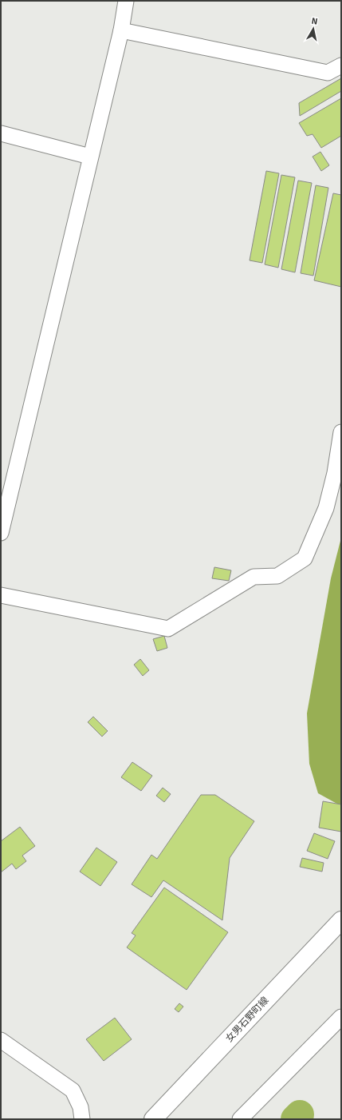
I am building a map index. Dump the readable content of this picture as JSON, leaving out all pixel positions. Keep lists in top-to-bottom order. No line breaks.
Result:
{"streets":{"main road":["女男石野町線"]},"north":"top"}
